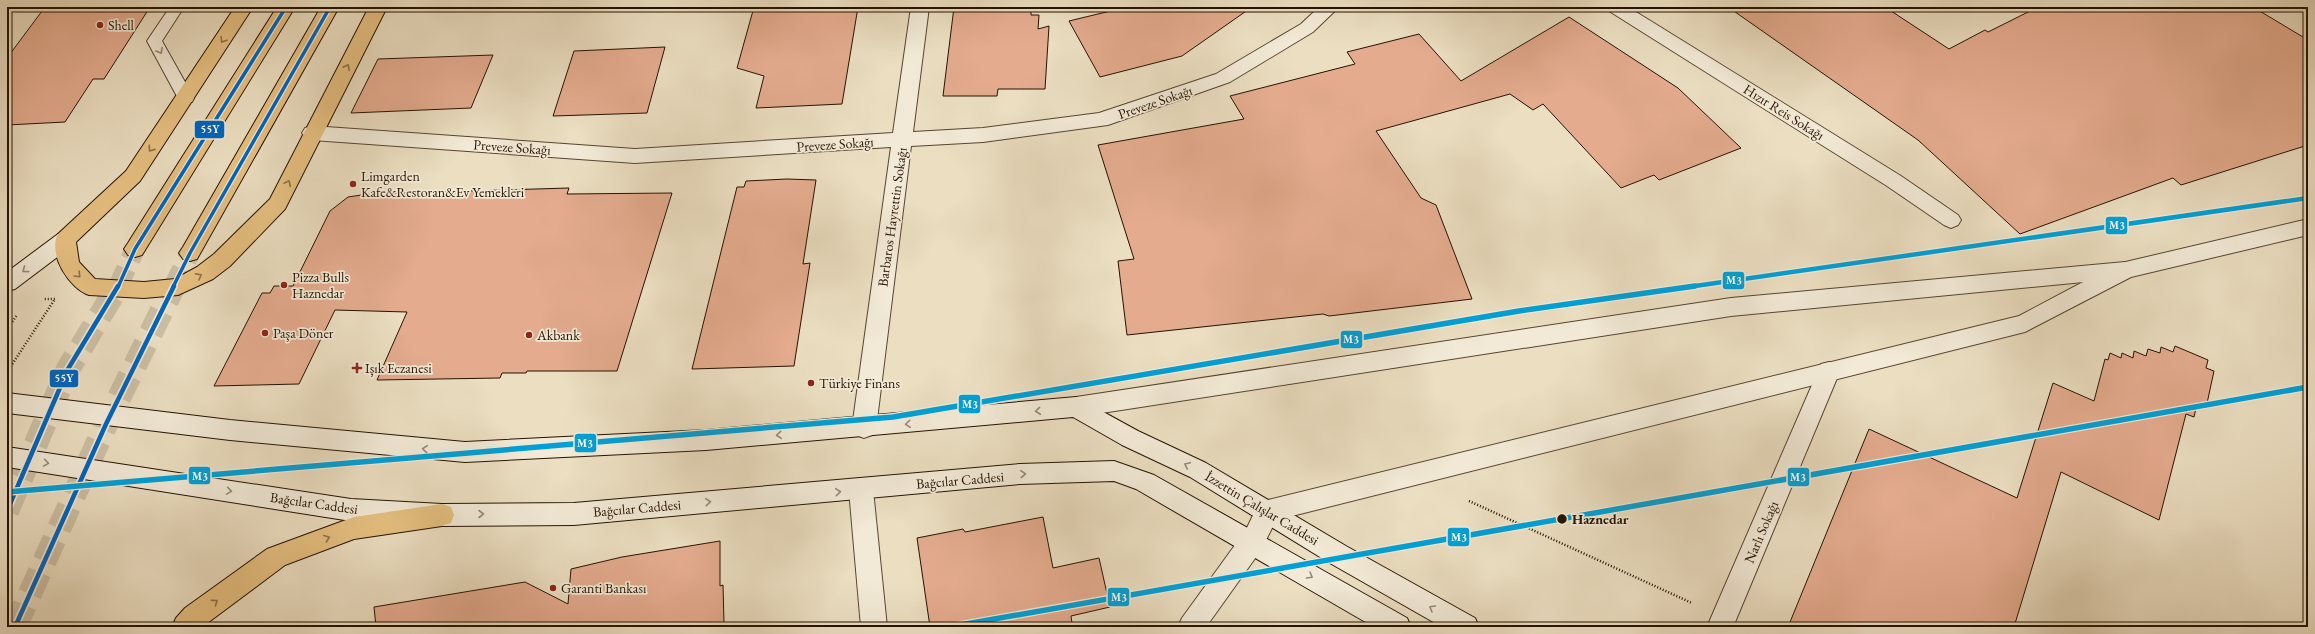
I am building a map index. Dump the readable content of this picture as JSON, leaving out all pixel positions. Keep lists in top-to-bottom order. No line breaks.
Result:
{"streets":{"street":["Preveze Sokağı","Hızır Reis Sokağı","Barbaros Hayrettin Sokağı","Bağcılar Caddesi","İzzettin Çalışlar Caddesi","Narlı Sokağı"]},"crossings":[["Preveze Sokağı","Barbaros Hayrettin Sokağı"]],"places":{"other":["Shell","Limgarden Kafe&Restoran&Ev Yemekleri","Pizza Bulls Haznedar","Paşa Döner","Akbank","Türkiye Finans","Haznedar","Garanti Bankası"],"health":["Işık Eczanesi"]},"lines":["transit line 55Y","transit line M3"]}
